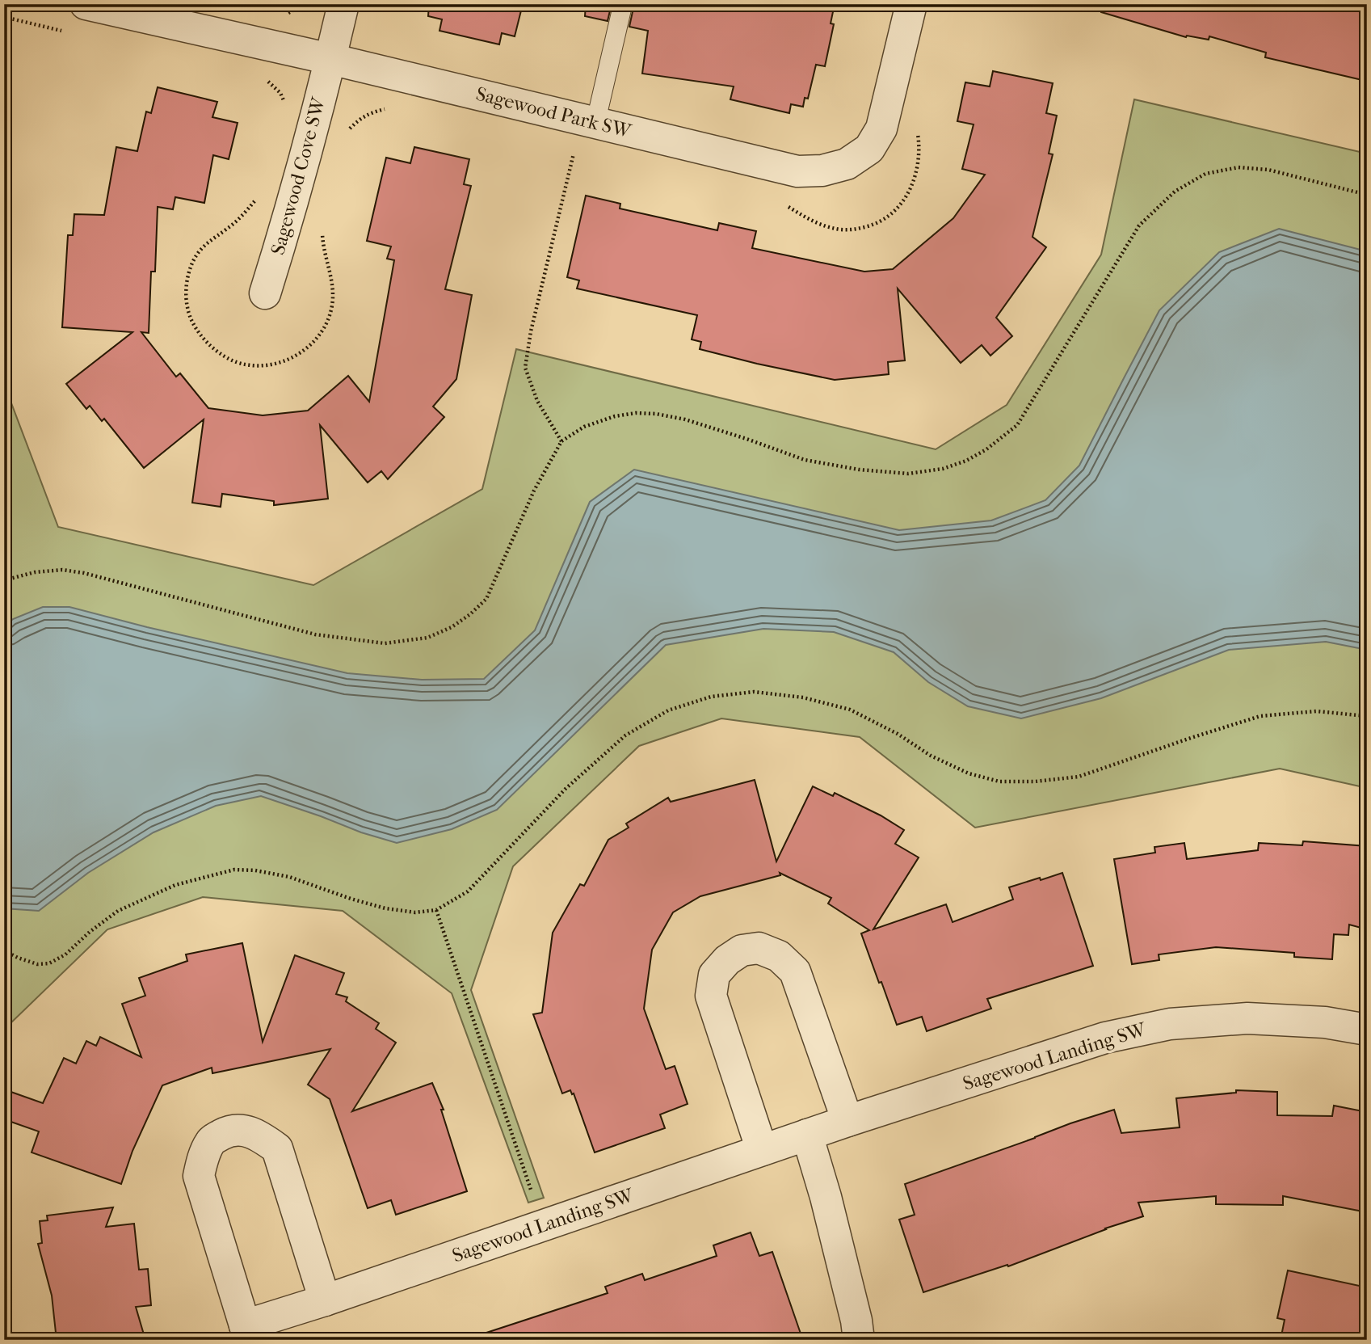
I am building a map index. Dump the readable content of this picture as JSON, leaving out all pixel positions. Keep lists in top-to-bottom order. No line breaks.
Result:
{"streets":{"street":["Sagewood Park SW","Sagewood Cove SW","Sagewood Landing SW"]},"crossings":[["Sagewood Park SW","Sagewood Cove SW"]]}
